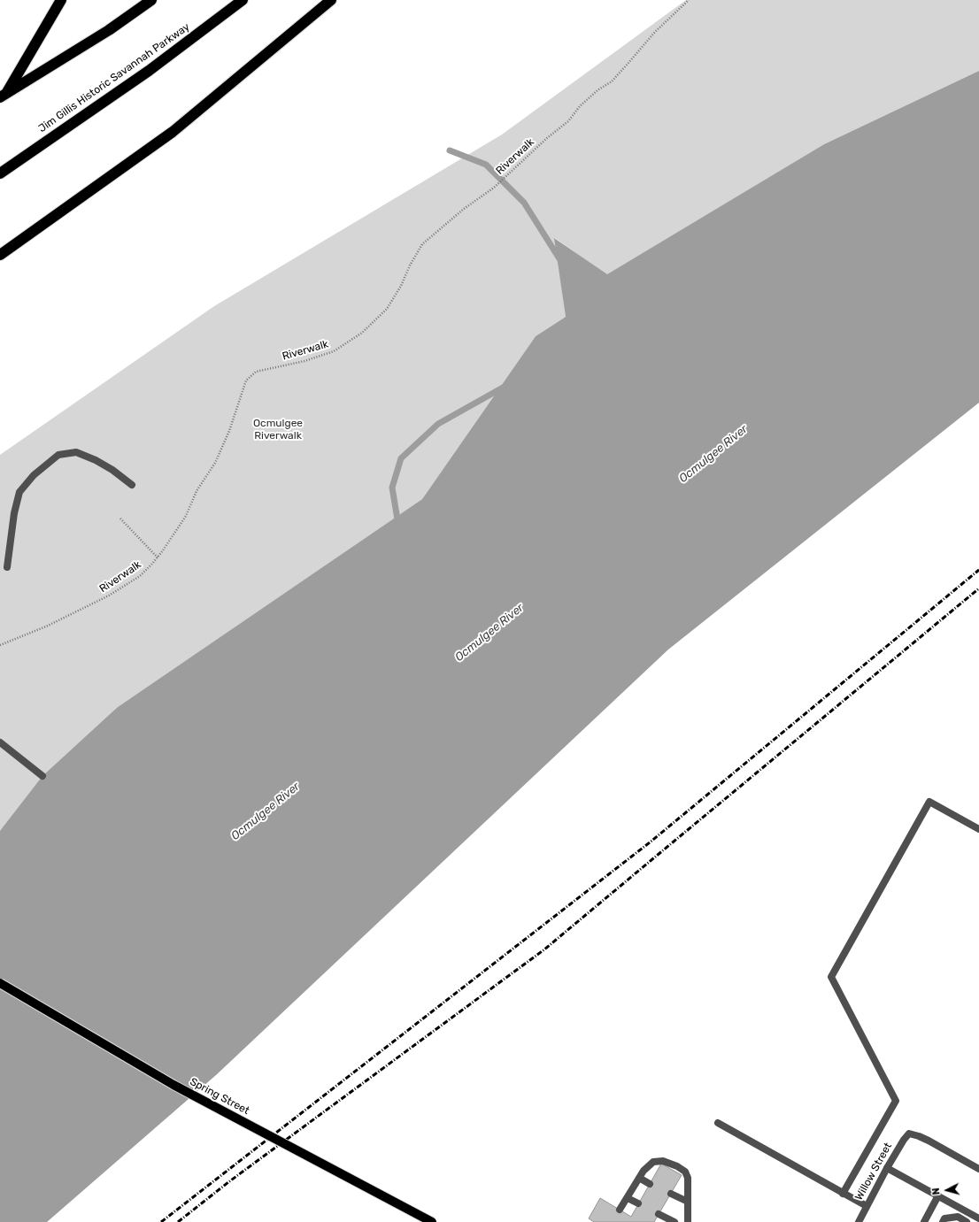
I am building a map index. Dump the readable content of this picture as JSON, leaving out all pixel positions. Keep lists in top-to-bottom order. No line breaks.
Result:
{"streets":{"highway":["Jim Gillis Historic Savannah Parkway"],"main road":["Spring Street"],"street":["Willow Street"],"path":["Riverwalk"]},"water":["Ocmulgee River"],"parks":["Ocmulgee Riverwalk"],"north":"left"}
